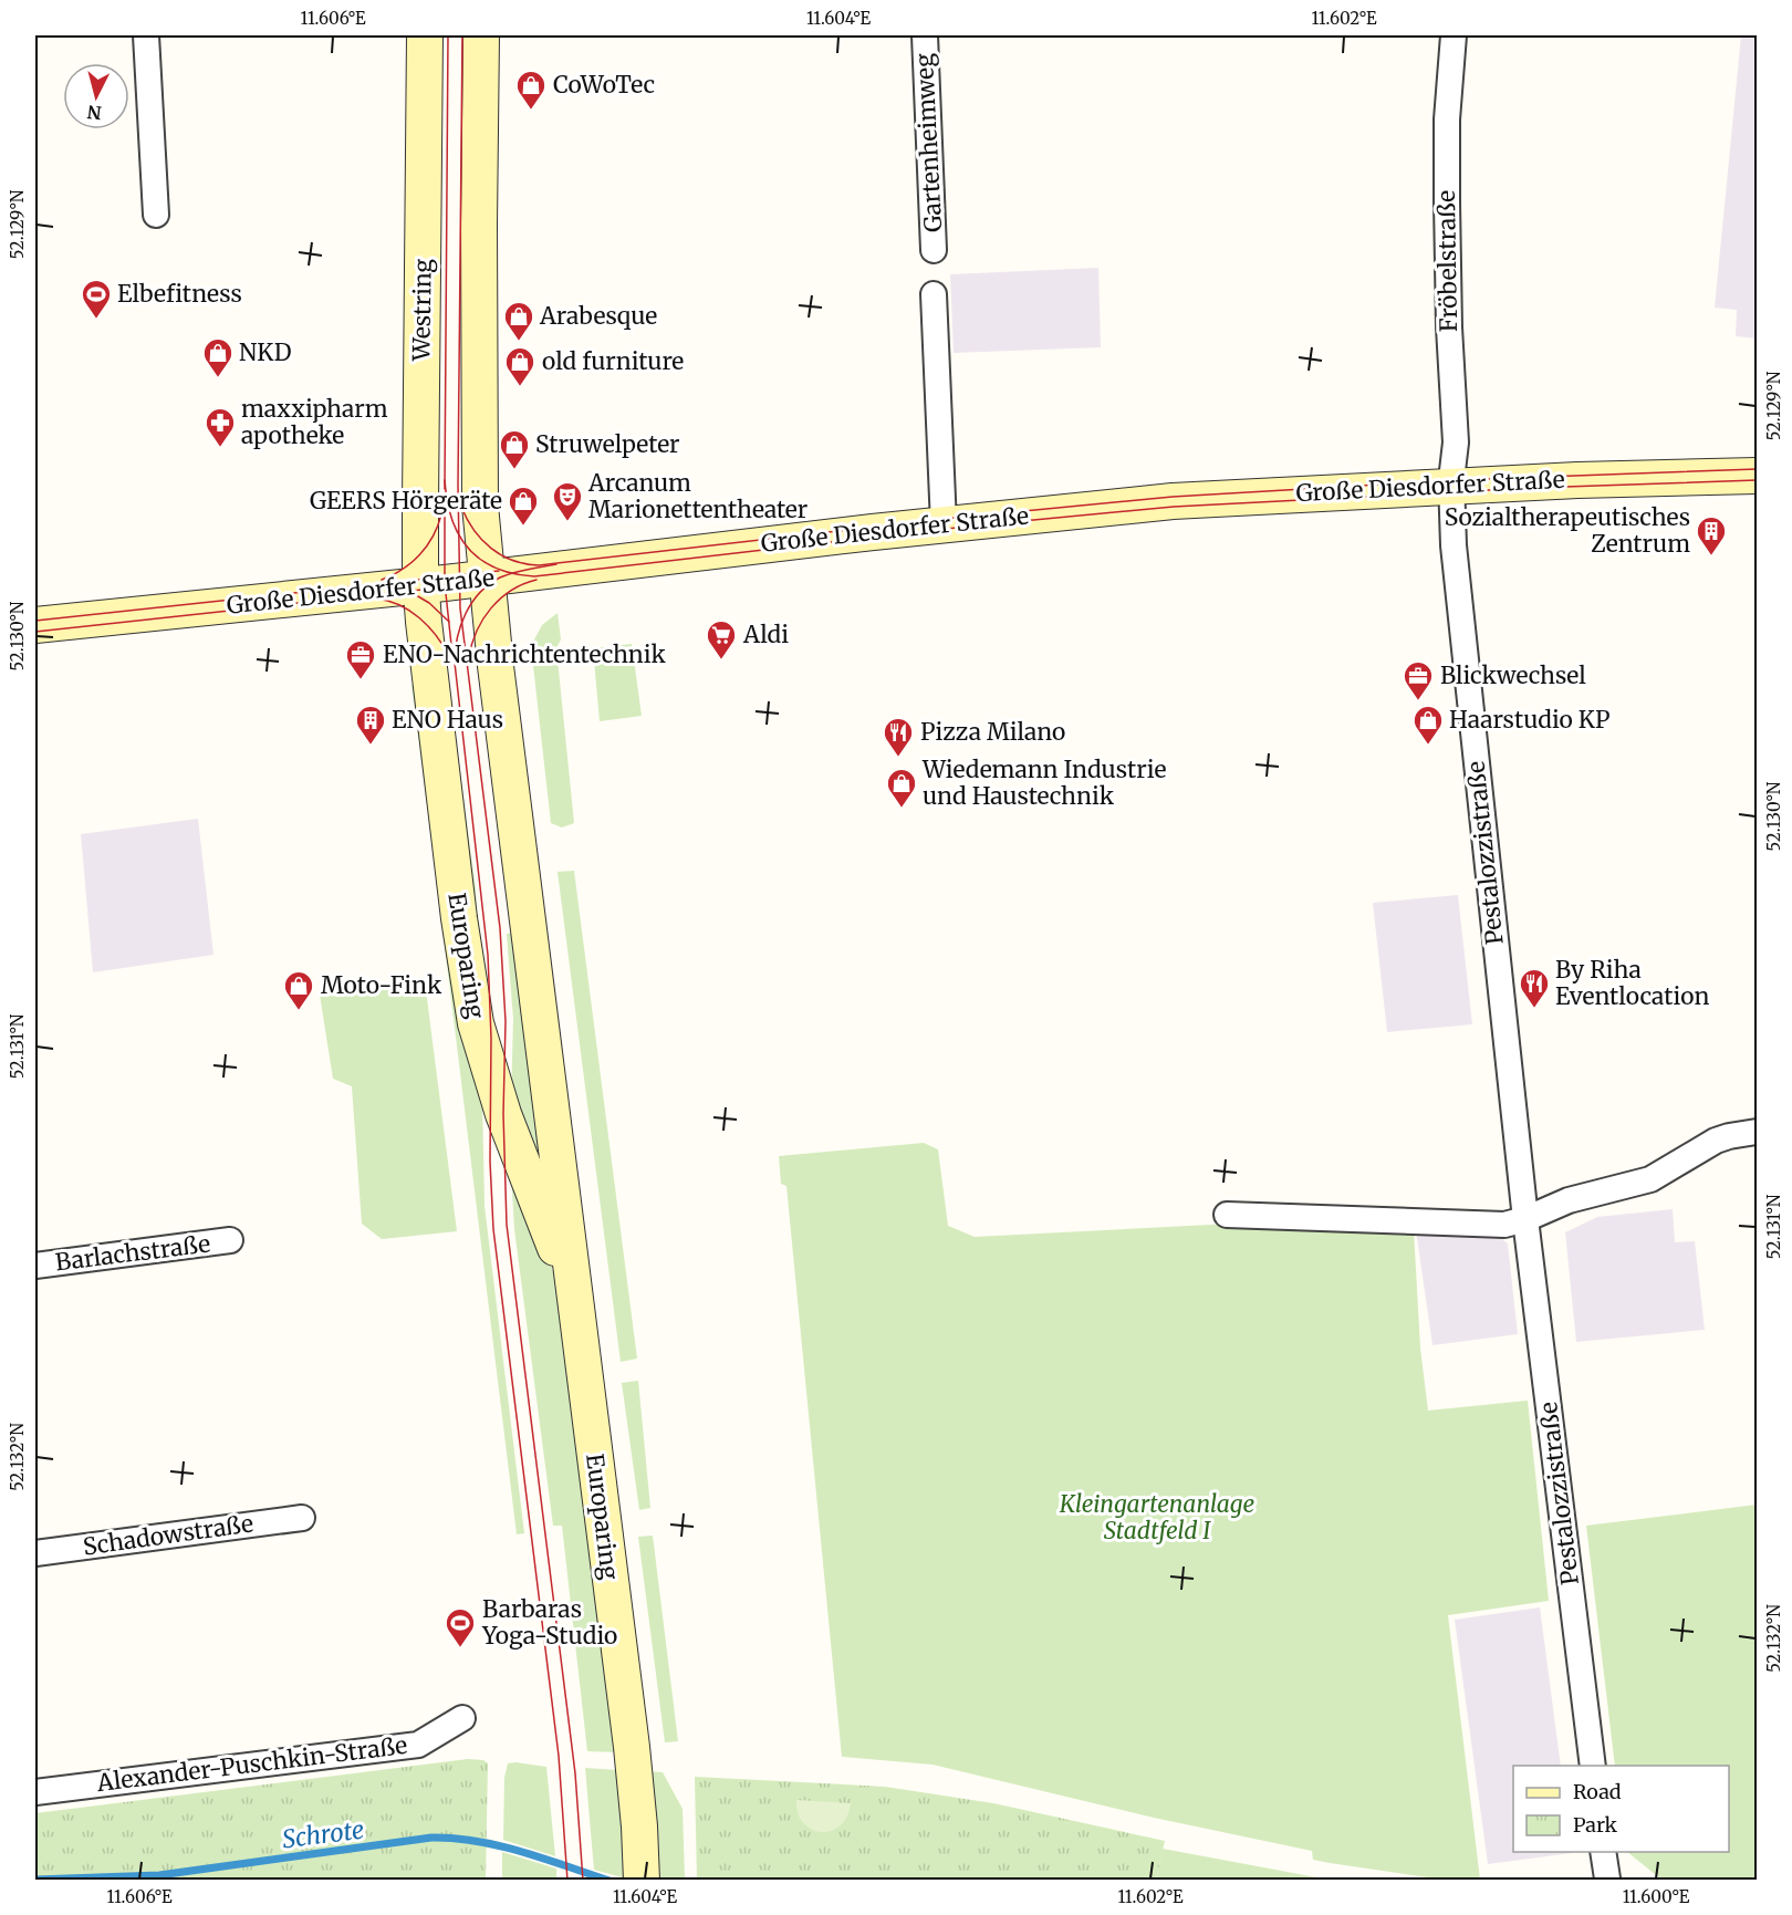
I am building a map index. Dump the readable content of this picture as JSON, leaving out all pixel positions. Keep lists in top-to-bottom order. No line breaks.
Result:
{"streets":{"main road":["Westring","Große Diesdorfer Straße","Europaring"],"street":["Gartenheimweg","Fröbelstraße","Pestalozzistraße","Barlachstraße","Schadowstraße","Alexander-Puschkin-Straße"]},"crossings":[["Fröbelstraße","Große Diesdorfer Straße"],["Fröbelstraße","Pestalozzistraße"],["Westring","Große Diesdorfer Straße"],["Westring","Europaring"],["Große Diesdorfer Straße","Pestalozzistraße"],["Große Diesdorfer Straße","Europaring"]],"water":["Schrote"],"parks":["Kleingartenanlage Stadtfeld I"],"places":{"shop":["CoWoTec","Arabesque","NKD","old furniture","Struwelpeter","GEERS Hörgeräte","Haarstudio KP","Wiedemann Industrie und Haustechnik","Moto-Fink"],"sports":["Elbefitness","Barbaras Yoga-Studio"],"pharmacy":["maxxipharm apotheke"],"theatre":["Arcanum Marionettentheater"],"building":["Sozialtherapeutisches Zentrum","ENO Haus"],"supermarket":["Aldi"],"office":["ENO-Nachrichtentechnik","Blickwechsel"],"restaurant":["Pizza Milano","By Riha Eventlocation"]},"legend":["Road","Park"],"north":"bottom","coordinates":["11.606°E","11.604°E","11.602°E","52.129°N","52.130°N","52.131°N","52.132°N","11.600°E"]}
